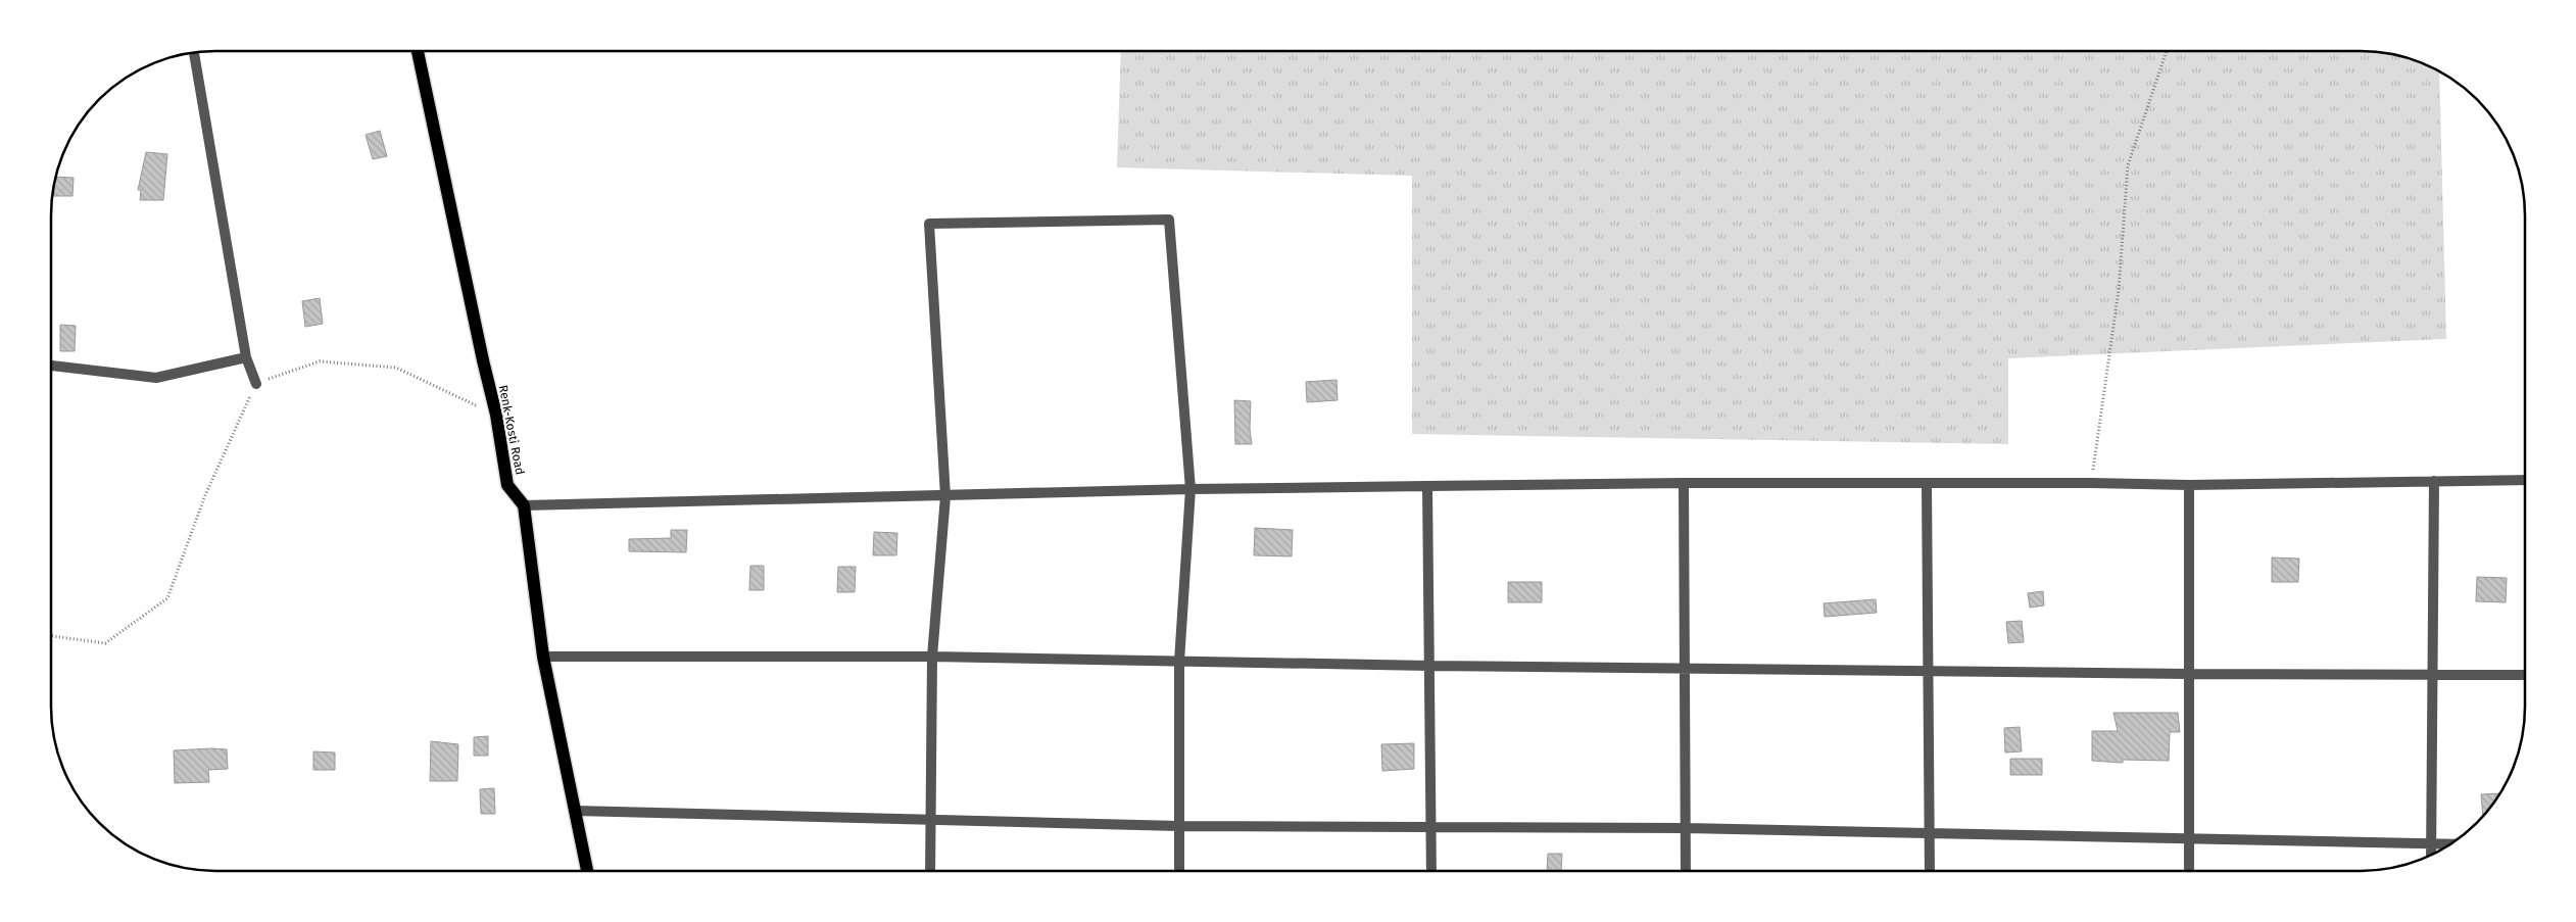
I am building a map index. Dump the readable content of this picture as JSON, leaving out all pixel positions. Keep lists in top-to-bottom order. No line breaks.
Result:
{"streets":{"main road":["Renk-Kosti Road"]}}
